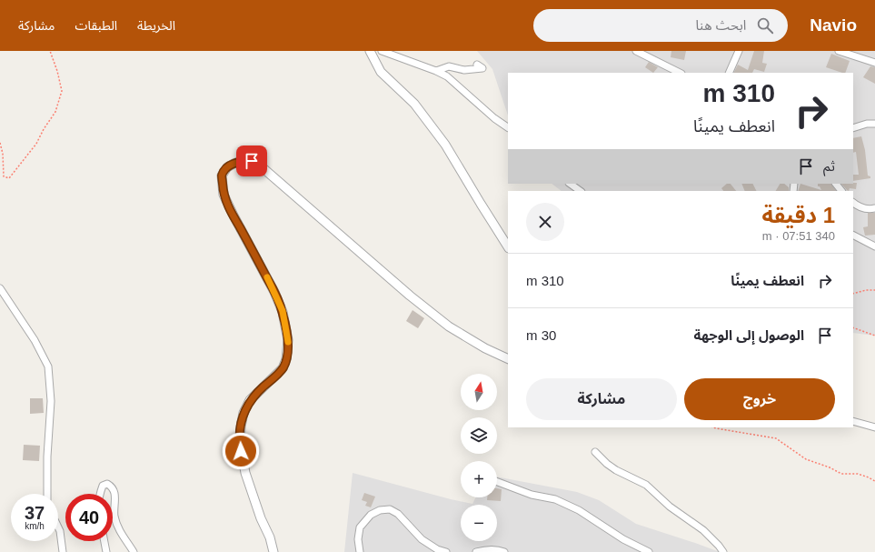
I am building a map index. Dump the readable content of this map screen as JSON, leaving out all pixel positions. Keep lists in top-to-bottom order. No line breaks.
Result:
{"north":"top","page":{"header":"Navio","search":"ابحث هنا","nav":["الخريطة","الطبقات","مشاركة"],"turn":["310 m","انعطف يمينًا"],"then":"ثم","heading":["1 دقيقة","340 m · 07:51"],"list":[{"name":"انعطف يمينًا","value":"310 m"},{"name":"الوصول إلى الوجهة","value":"30 m"}],"buttons":["خروج","مشاركة"],"map_buttons":["+","−"],"speed":"37 km/h","limit":"40"}}
